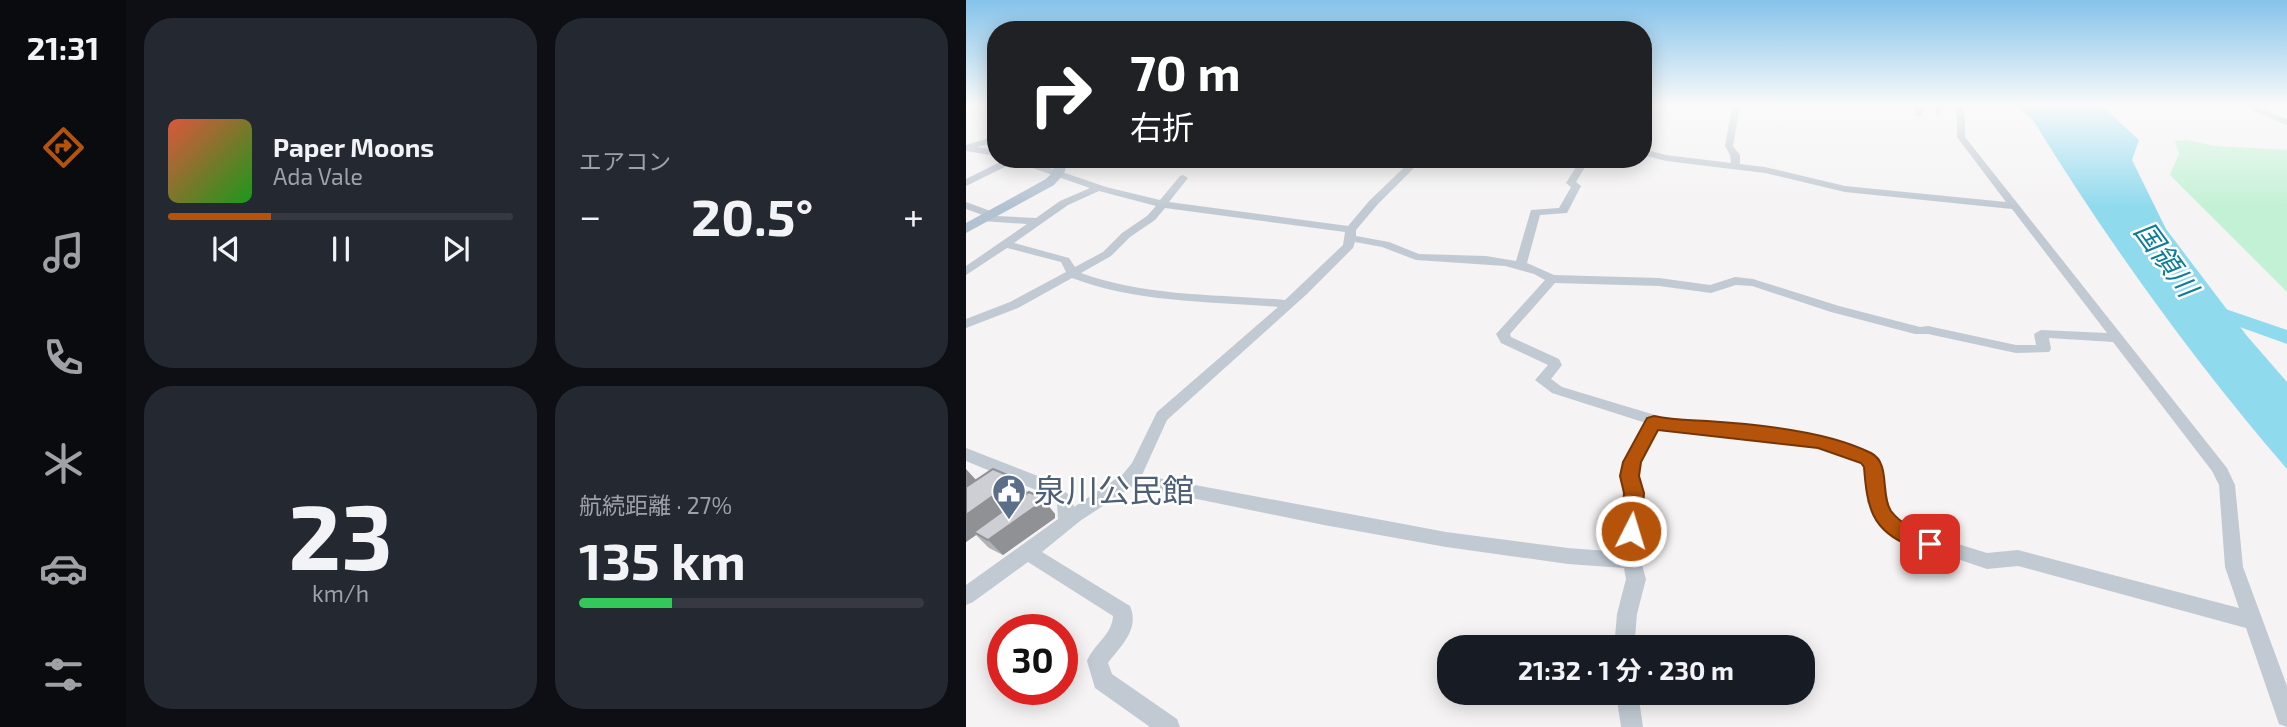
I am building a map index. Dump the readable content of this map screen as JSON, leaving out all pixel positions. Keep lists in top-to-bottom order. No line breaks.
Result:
{"water":["国領川"],"places":{"public building":["泉川公民館"]},"page":{"tabs":"21:31","tile":["エアコン",["23","km/h"],["航続距離 · 27%","135 km"]],"turn":["70 m","右折"],"song":["Paper Moons","Ada Vale"],"heat":["−","20.5°","+"],"limit":"30","trip":"21:32 · 1 分 · 230 m"}}
